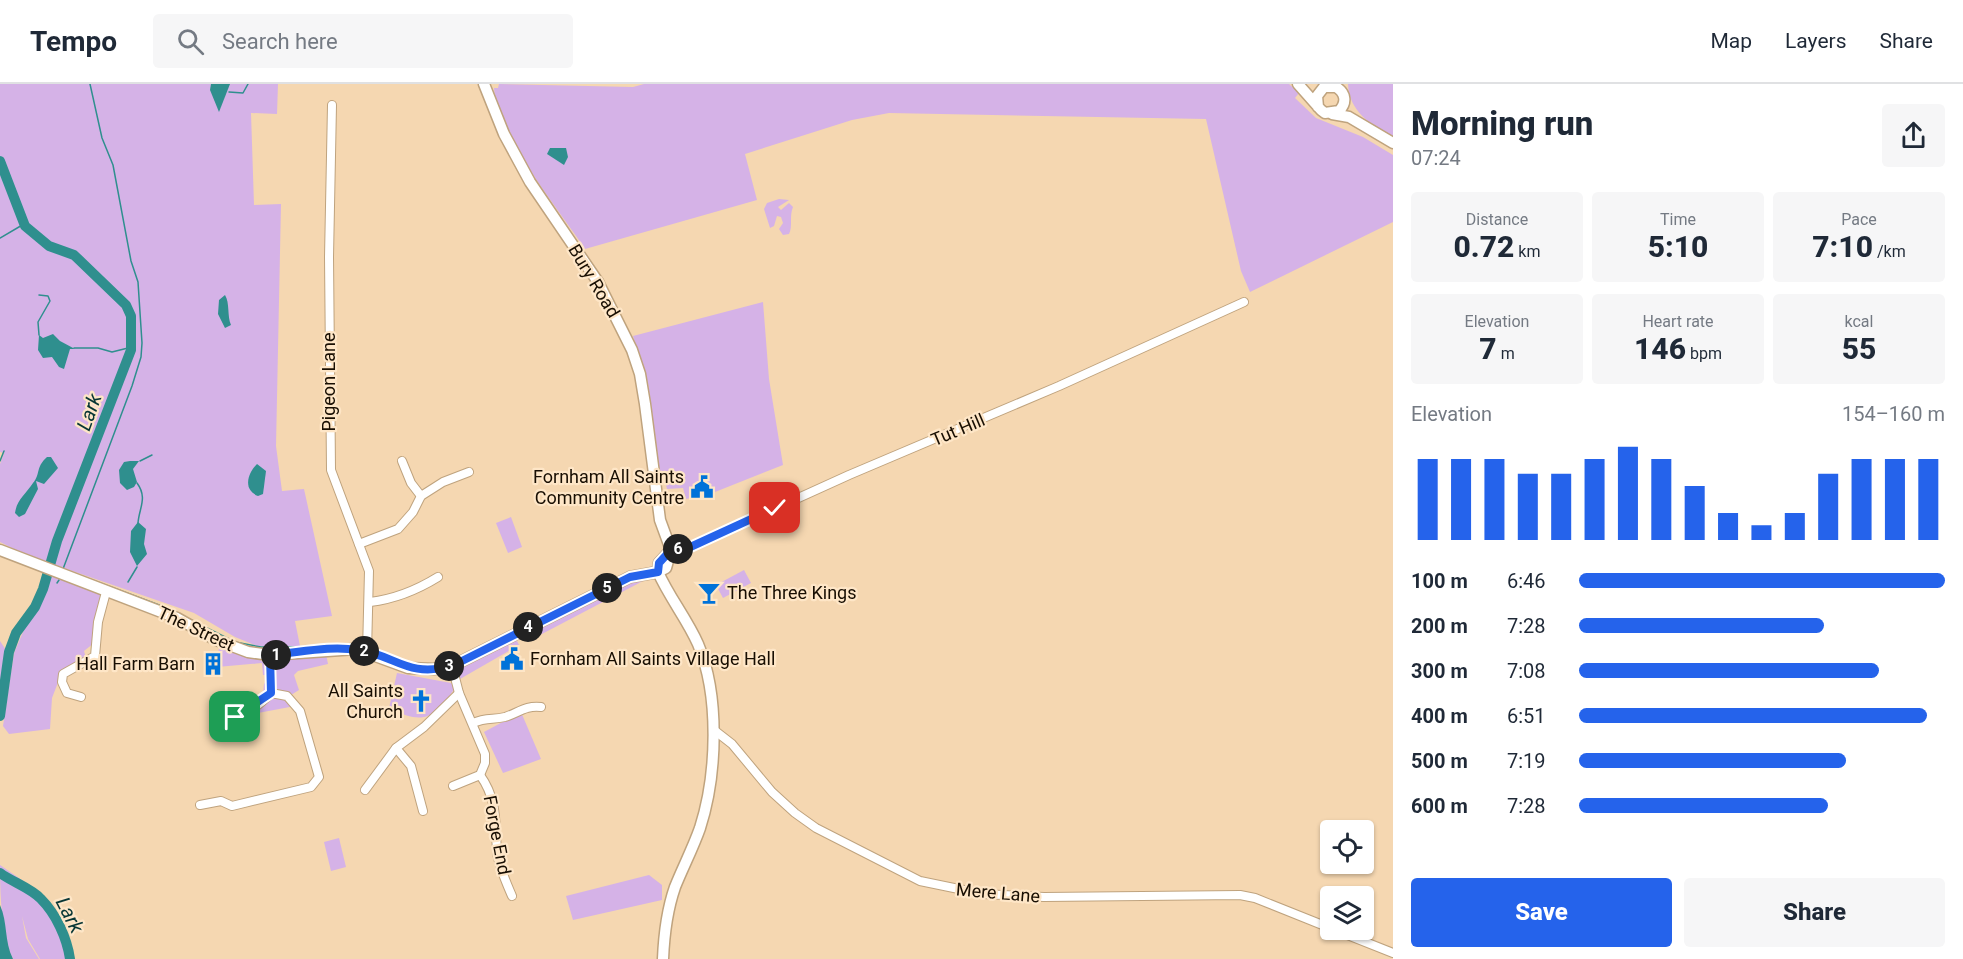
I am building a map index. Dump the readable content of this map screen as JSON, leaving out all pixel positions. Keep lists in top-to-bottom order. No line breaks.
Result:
{"streets":{"main road":["Bury Road","The Street"],"street":["Pigeon Lane","Tut Hill","Forge End","Mere Lane"]},"crossings":[["Bury Road","Tut Hill"],["Pigeon Lane","The Street"],["The Street","Forge End"]],"water":["Lark"],"places":{"public building":["Fornham All Saints Community Centre","Fornham All Saints Village Hall"],"bar":["The Three Kings"],"building":["Hall Farm Barn"],"church":["All Saints Church"]},"page":{"header":"Tempo","search":"Search here","nav":["Map","Layers","Share"],"heading":["Morning run","07:24"],"stats":[["Distance","0.72 km"],["Time","5:10"],["Pace","7:10 /km"],["Elevation","7 m"],["Heart rate","146 bpm"],["kcal","55"]],"chart":["Elevation","154–160 m"],"pins":["6","5","4","2","1","3"],"list":[{"name":"100 m","note":"6:46"},{"name":"200 m","note":"7:28"},{"name":"300 m","note":"7:08"},{"name":"400 m","note":"6:51"},{"name":"500 m","note":"7:19"},{"name":"600 m","note":"7:28"}],"buttons":["Save","Share"]}}
